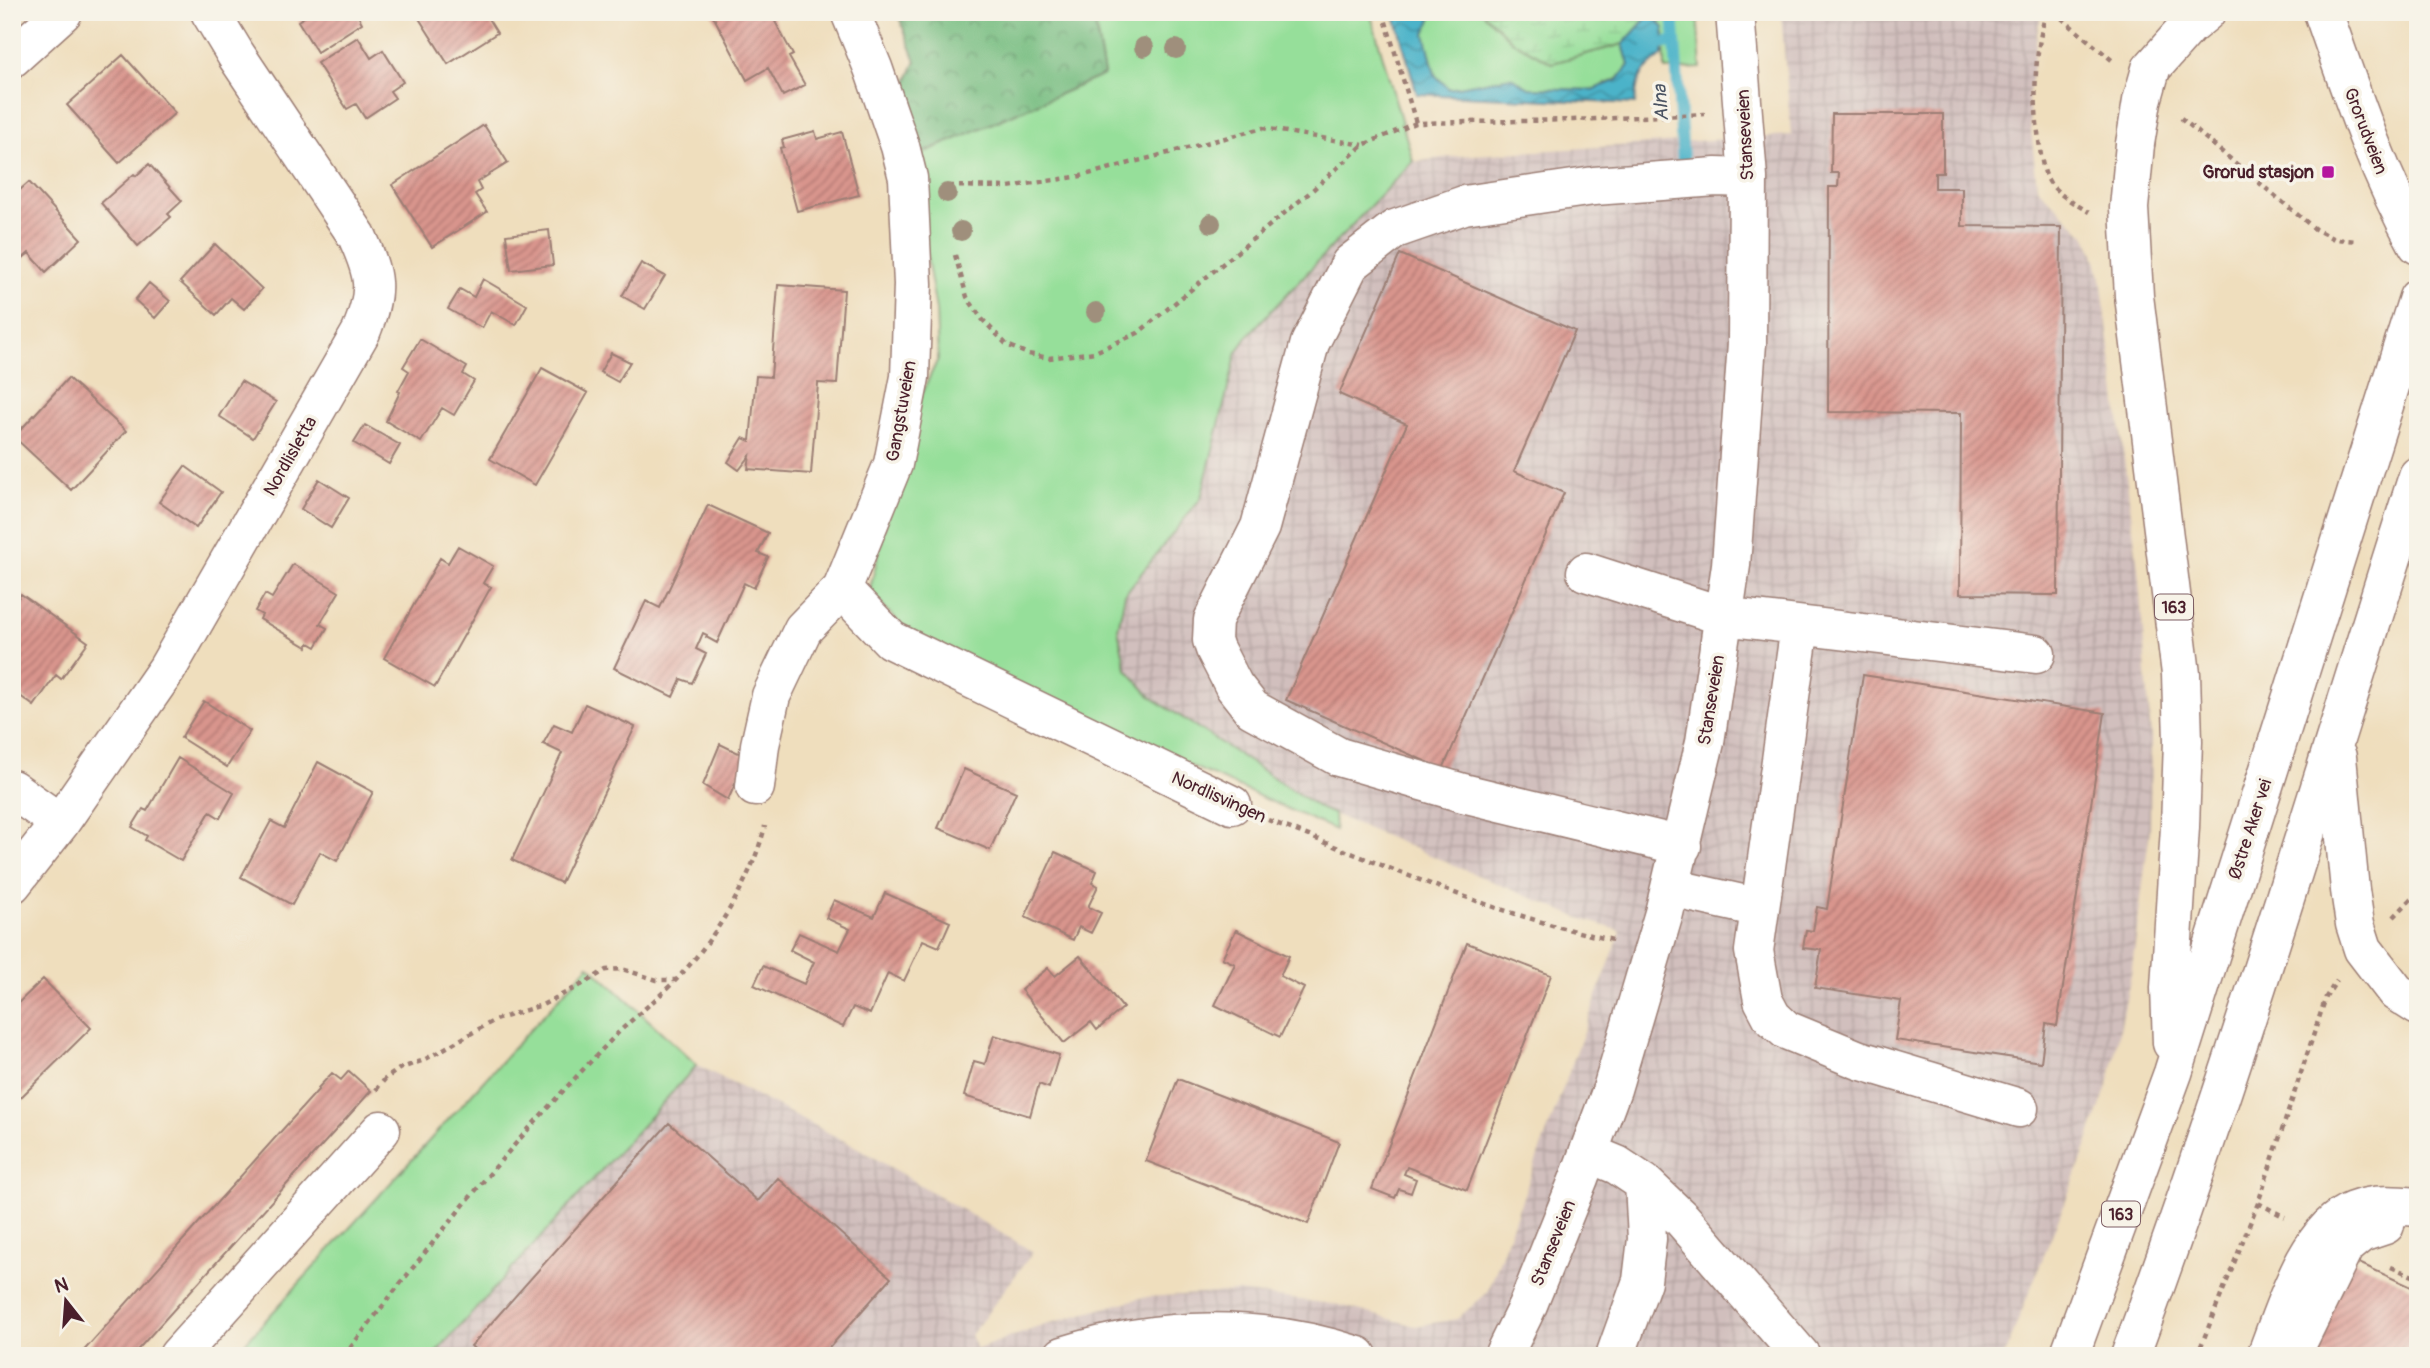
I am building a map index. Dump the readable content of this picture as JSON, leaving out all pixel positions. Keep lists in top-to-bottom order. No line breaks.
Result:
{"streets":{"main road":["Grorudveien","Stanseveien","Gangstuveien","Nordlisletta","163","Nordlisvingen","Østre Aker vei"]},"crossings":[["Gangstuveien","Nordlisvingen"],["163","Østre Aker vei"]],"water":["Alna"],"places":{"transit":["Grorud stasjon"]},"north":"top"}
